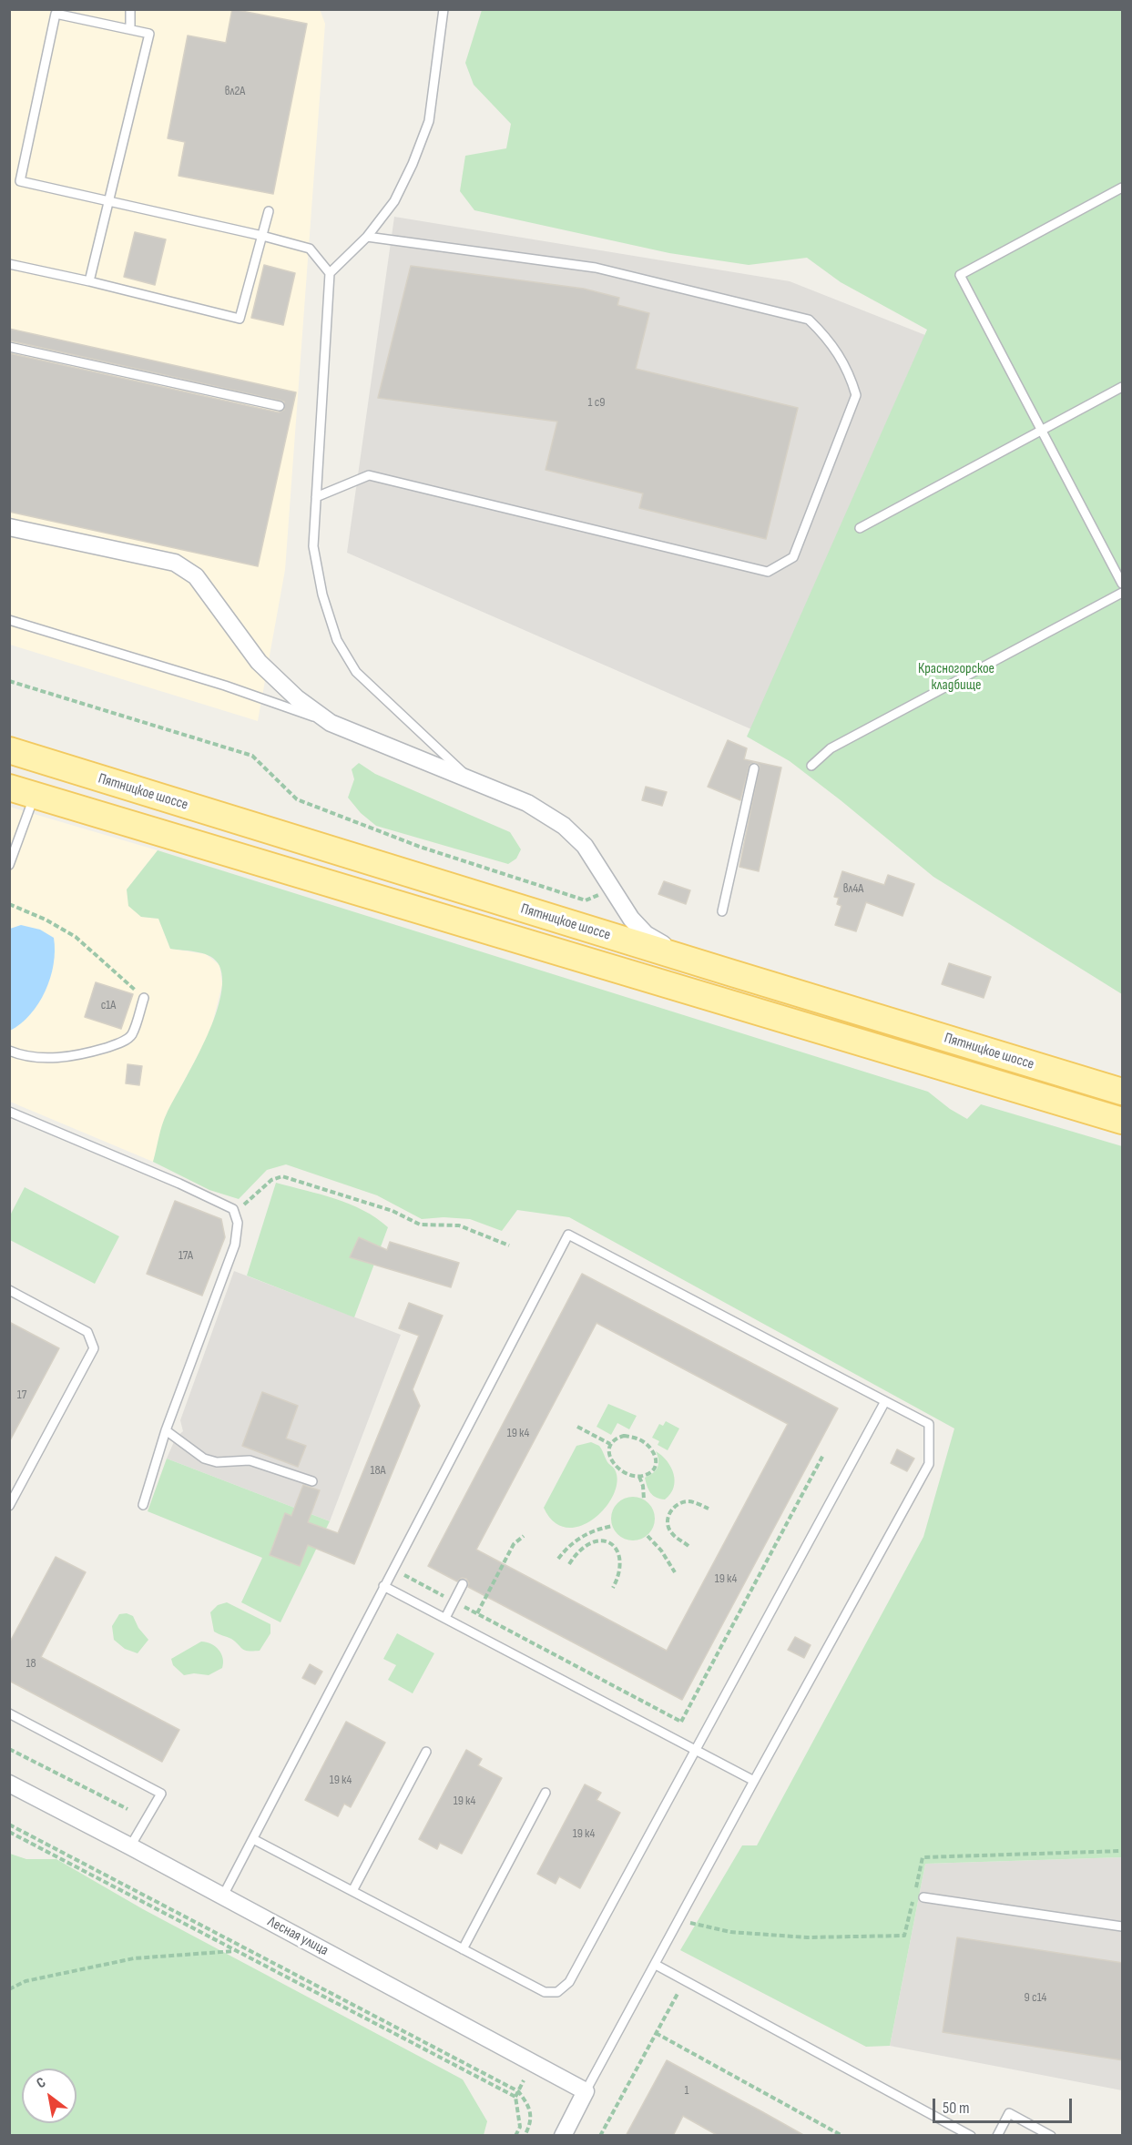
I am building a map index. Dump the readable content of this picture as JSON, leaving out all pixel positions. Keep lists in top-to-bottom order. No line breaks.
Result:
{"streets":{"main road":["Пятницкое шоссе"],"street":["Лесная улица"]},"parks":["Красногорское кладбище"],"house_numbers":["вл2A","1 с9","вл4A","с1A","17А","17","19 к4","18А","19 к4","18","19 к4","19 к4","19 к4","9 с14","1"],"scale_bar":"50 m","north":"top left"}
